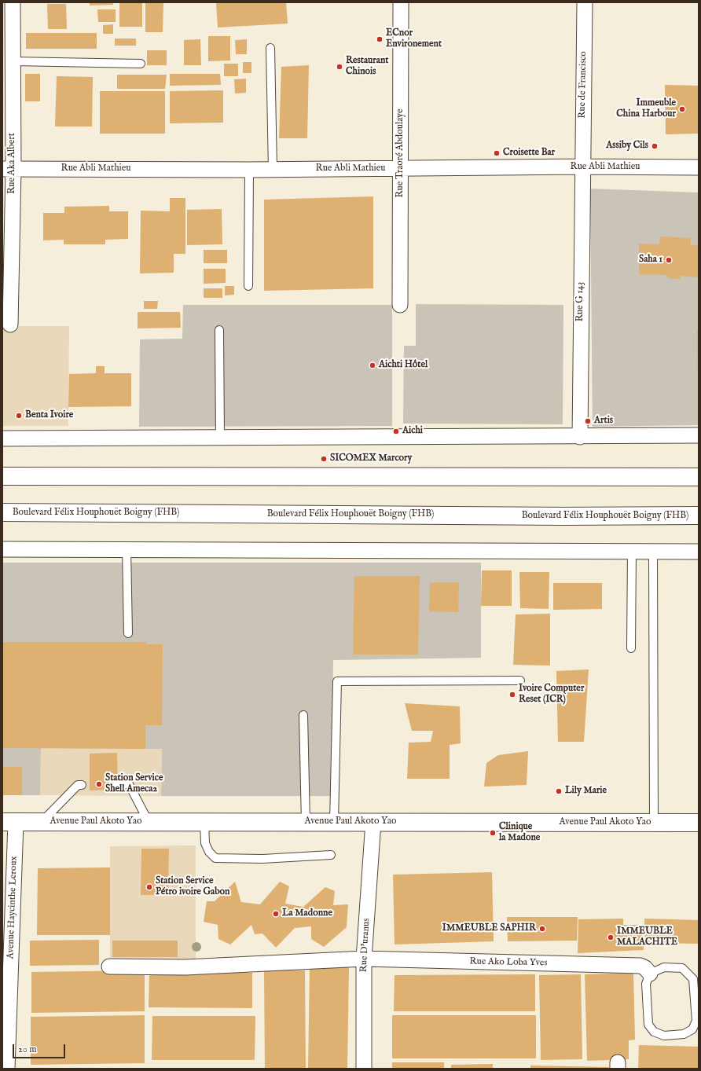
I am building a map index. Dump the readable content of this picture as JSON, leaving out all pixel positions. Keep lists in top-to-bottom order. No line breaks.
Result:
{"streets":{"main road":["Boulevard Félix Houphouët Boigny (FHB)","Avenue Paul Akoto Yao"],"street":["Rue de Francisco","Rue Traoré Abdoulaye","Rue Aka Albert","Rue Abli Mathieu","Rue G 143","Avenue Haycinthe Leroux","Rue D'uranus","Rue Ako Loba Yves"]},"crossings":[["Rue de Francisco","Rue Abli Mathieu"],["Rue de Francisco","Rue G 143"],["Rue Traoré Abdoulaye","Rue Abli Mathieu"],["Rue Aka Albert","Rue Abli Mathieu"],["Rue Abli Mathieu","Rue G 143"],["Avenue Paul Akoto Yao","Avenue Haycinthe Leroux"],["Avenue Paul Akoto Yao","Rue D'uranus"],["Rue D'uranus","Rue Ako Loba Yves"]],"places":["ECnor Environement","Restaurant Chinois","Immeuble China Harbour","Assiby Cils","Croisette Bar","Saha 1","Aichti Hôtel","Benta Ivoire","Artis","Aichi","SICOMEX Marcory","Ivoire Computer Reset (ICR)","Station Service Shell Ameca2","Lily Marie","Clinique la Madone","Station Service Pétro ivoire Gabon","La Madonne","IMMEUBLE SAPHIR","IMMEUBLE MALACHITE"],"scale_bar":"20 m"}
